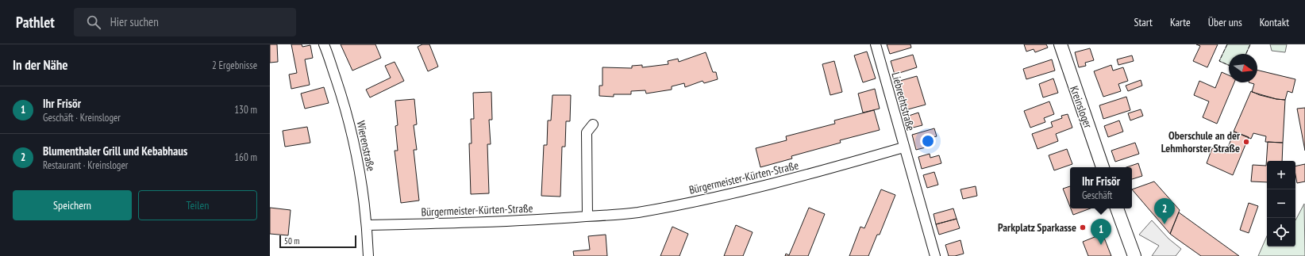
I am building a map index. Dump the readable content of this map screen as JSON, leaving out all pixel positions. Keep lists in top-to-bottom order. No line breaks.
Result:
{"streets":{"main road":["Kreinsloger"],"street":["Liebrechtstraße","Wierenstraße","Bürgermeister-Kürten-Straße"]},"crossings":[["Liebrechtstraße","Bürgermeister-Kürten-Straße"],["Wierenstraße","Bürgermeister-Kürten-Straße"]],"places":["Oberschule an der Lehmhorster Straße","Parkplatz Sparkasse"],"scale_bar":"50 m","north":"right","page":{"header":"Pathlet","search":"Hier suchen","nav":["Start","Karte","Über uns","Kontakt"],"heading":["In der Nähe","2 Ergebnisse"],"list":[{"mark":"1","name":"Ihr Frisör","note":"Geschäft · Kreinsloger","value":"130 m"},{"mark":"2","name":"Blumenthaler Grill und Kebabhaus","note":"Restaurant · Kreinsloger","value":"160 m"}],"map_buttons":["+","−"],"popup":["Ihr Frisör","Geschäft"],"buttons":["Speichern","Teilen"],"pins":["2","1"],"scale":"50 m"}}
